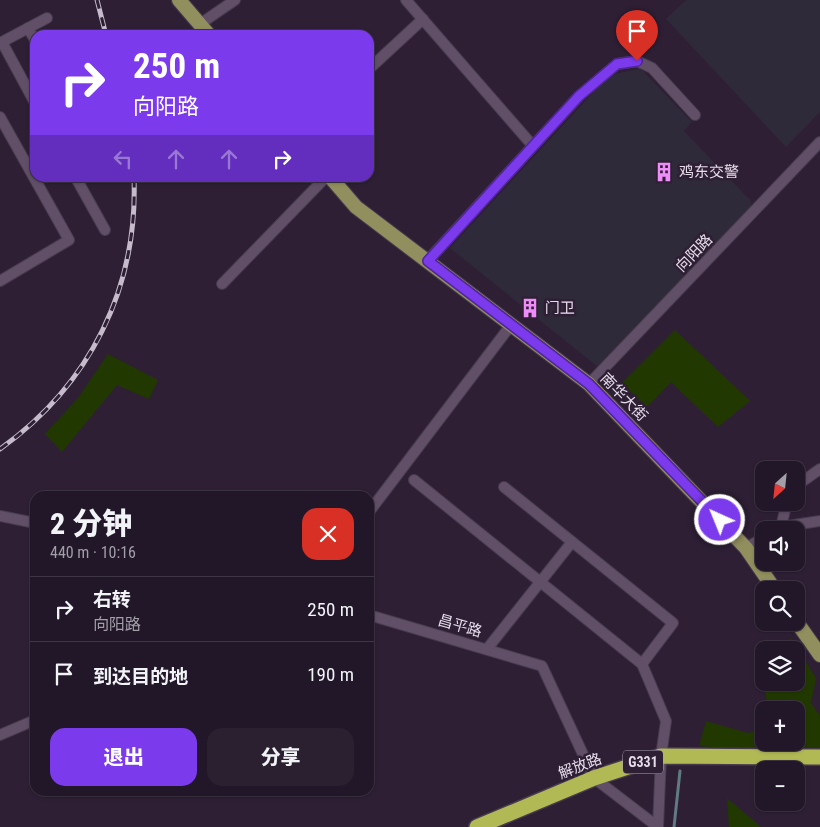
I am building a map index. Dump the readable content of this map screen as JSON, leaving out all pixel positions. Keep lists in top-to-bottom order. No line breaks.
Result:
{"streets":{"highway":["G331","解放路"],"main road":["南华大街"],"street":["向阳路","昌平路"]},"crossings":[["向阳路","南华大街"],["昌平路","解放路"]],"places":{"building":["鸡东交警","门卫"]},"north":"bottom left","page":{"turn":["250 m","向阳路"],"map_buttons":["+","−"],"heading":["2 分钟","440 m · 10:16"],"list":[{"name":"右转","note":"向阳路","value":"250 m"},{"name":"到达目的地","value":"190 m"}],"buttons":["退出","分享"]}}
